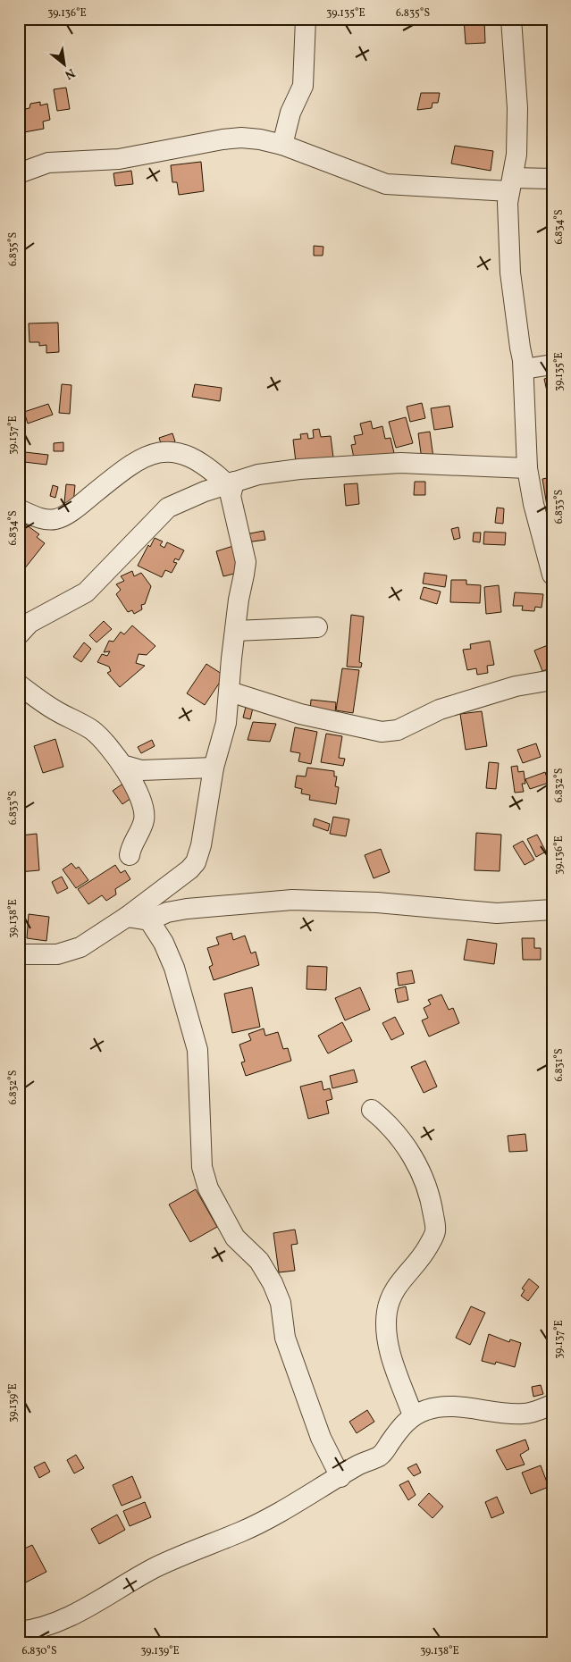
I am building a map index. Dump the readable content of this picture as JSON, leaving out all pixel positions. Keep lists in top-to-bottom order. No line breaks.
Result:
{"north":"bottom right","coordinates":["39.136°E","39.135°E","6.835°S","6.834°S","39.137°E","6.833°S","6.832°S","39.138°E","6.831°S","39.139°E","6.830°S"]}
